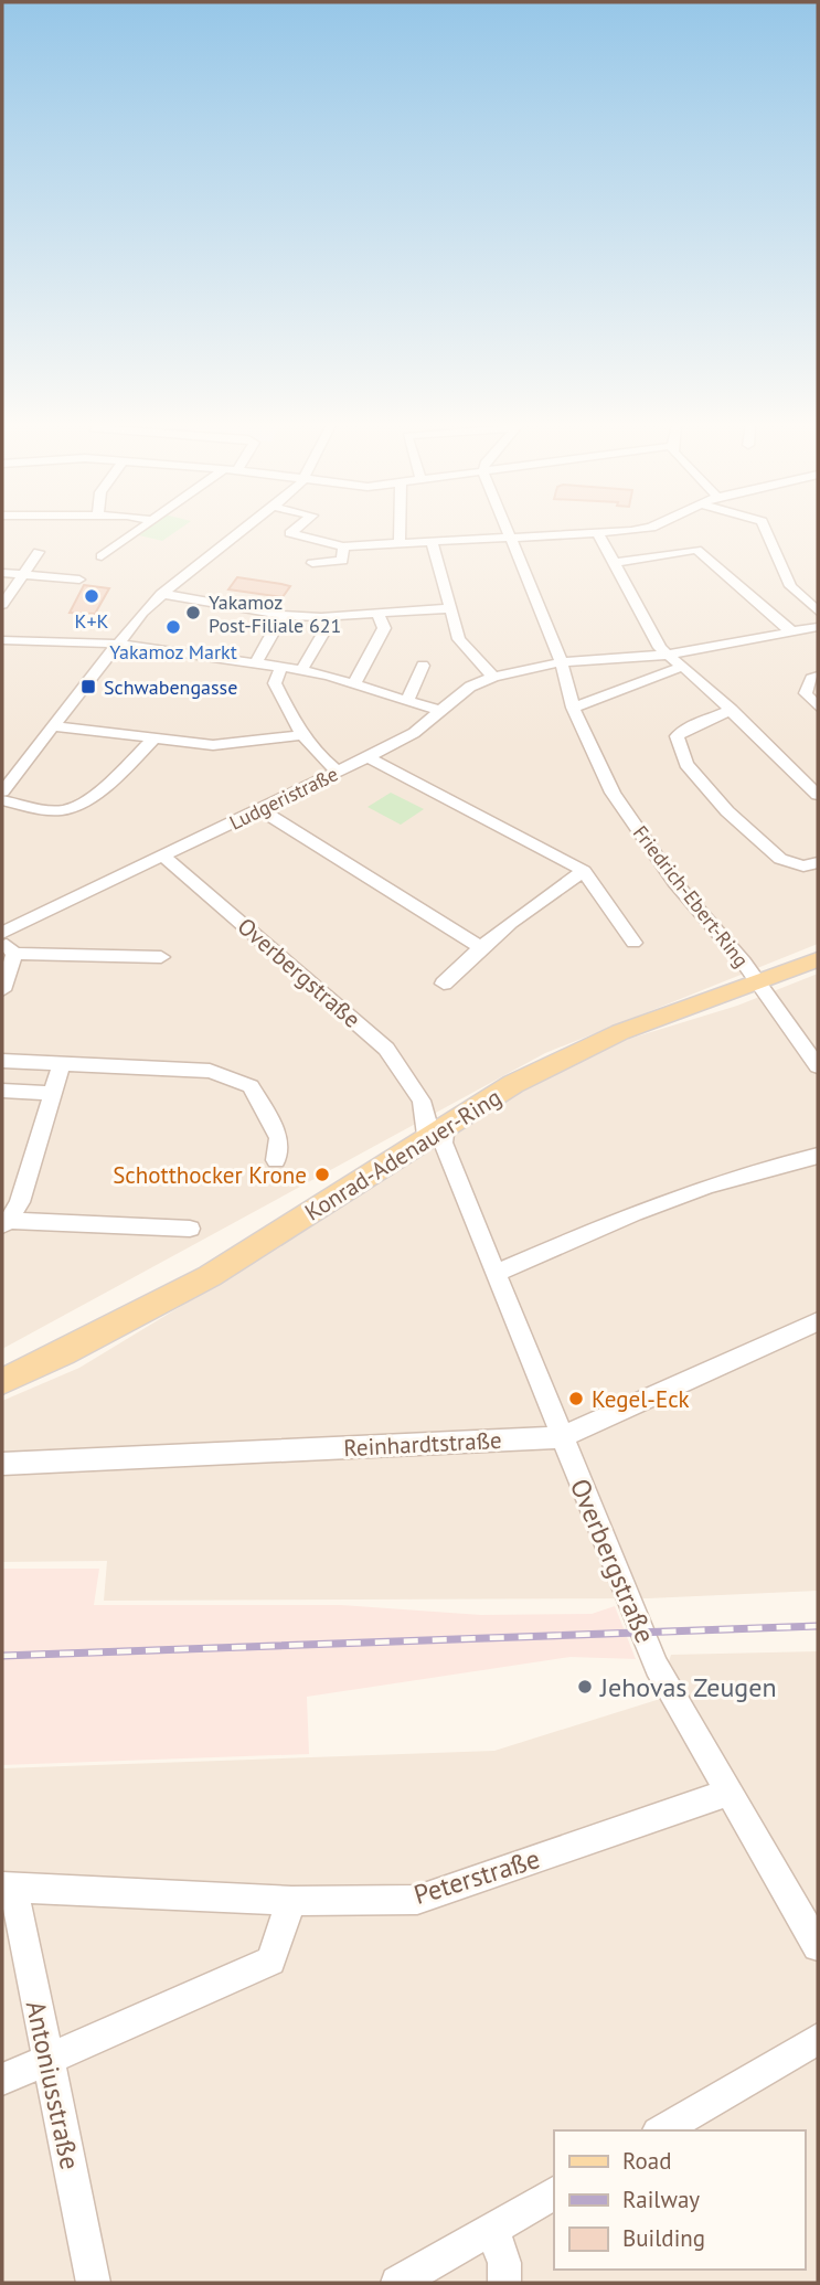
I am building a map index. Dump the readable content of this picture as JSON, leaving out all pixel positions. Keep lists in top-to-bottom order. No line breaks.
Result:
{"streets":{"main road":["Konrad-Adenauer-Ring"],"street":["Ludgeristraße","Friedrich-Ebert-Ring","Overbergstraße","Reinhardtstraße","Peterstraße","Antoniusstraße"]},"crossings":[["Ludgeristraße","Friedrich-Ebert-Ring"],["Ludgeristraße","Overbergstraße"],["Friedrich-Ebert-Ring","Konrad-Adenauer-Ring"],["Overbergstraße","Konrad-Adenauer-Ring"],["Overbergstraße","Reinhardtstraße"],["Overbergstraße","Peterstraße"],["Peterstraße","Antoniusstraße"]],"places":{"other":["K+K","Yakamoz Post-Filiale 621","Yakamoz Markt","Schotthocker Krone","Kegel-Eck","Jehovas Zeugen"],"transit":["Schwabengasse"]},"legend":["Road","Railway","Building"]}
